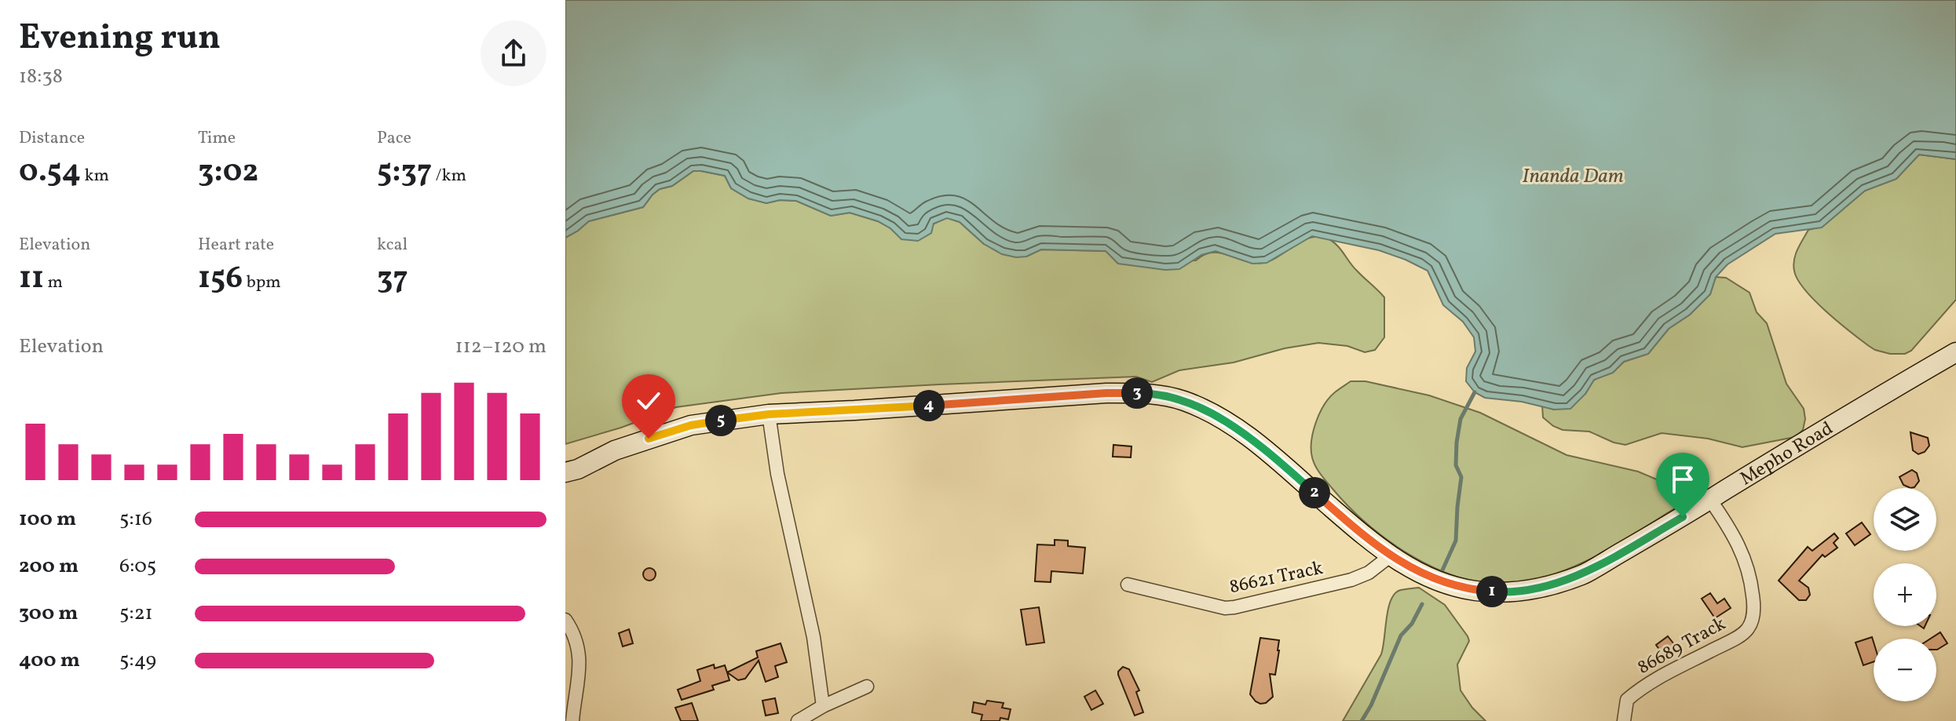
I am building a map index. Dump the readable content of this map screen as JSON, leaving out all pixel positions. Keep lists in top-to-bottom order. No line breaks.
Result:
{"streets":{"street":["Mepho Road","86621 Track","86689 Track"]},"crossings":[["Mepho Road","86621 Track"],["Mepho Road","86689 Track"]],"water":["Inanda Dam"],"page":{"heading":["Evening run","18:38"],"stats":[["Distance","0.54 km"],["Time","3:02"],["Pace","5:37 /km"],["Elevation","11 m"],["Heart rate","156 bpm"],["kcal","37"]],"chart":["Elevation","112–120 m"],"pins":["3","4","5","2","1"],"map_buttons":["+","−"],"list":[{"name":"100 m","note":"5:16"},{"name":"200 m","note":"6:05"},{"name":"300 m","note":"5:21"},{"name":"400 m","note":"5:49"}]}}
